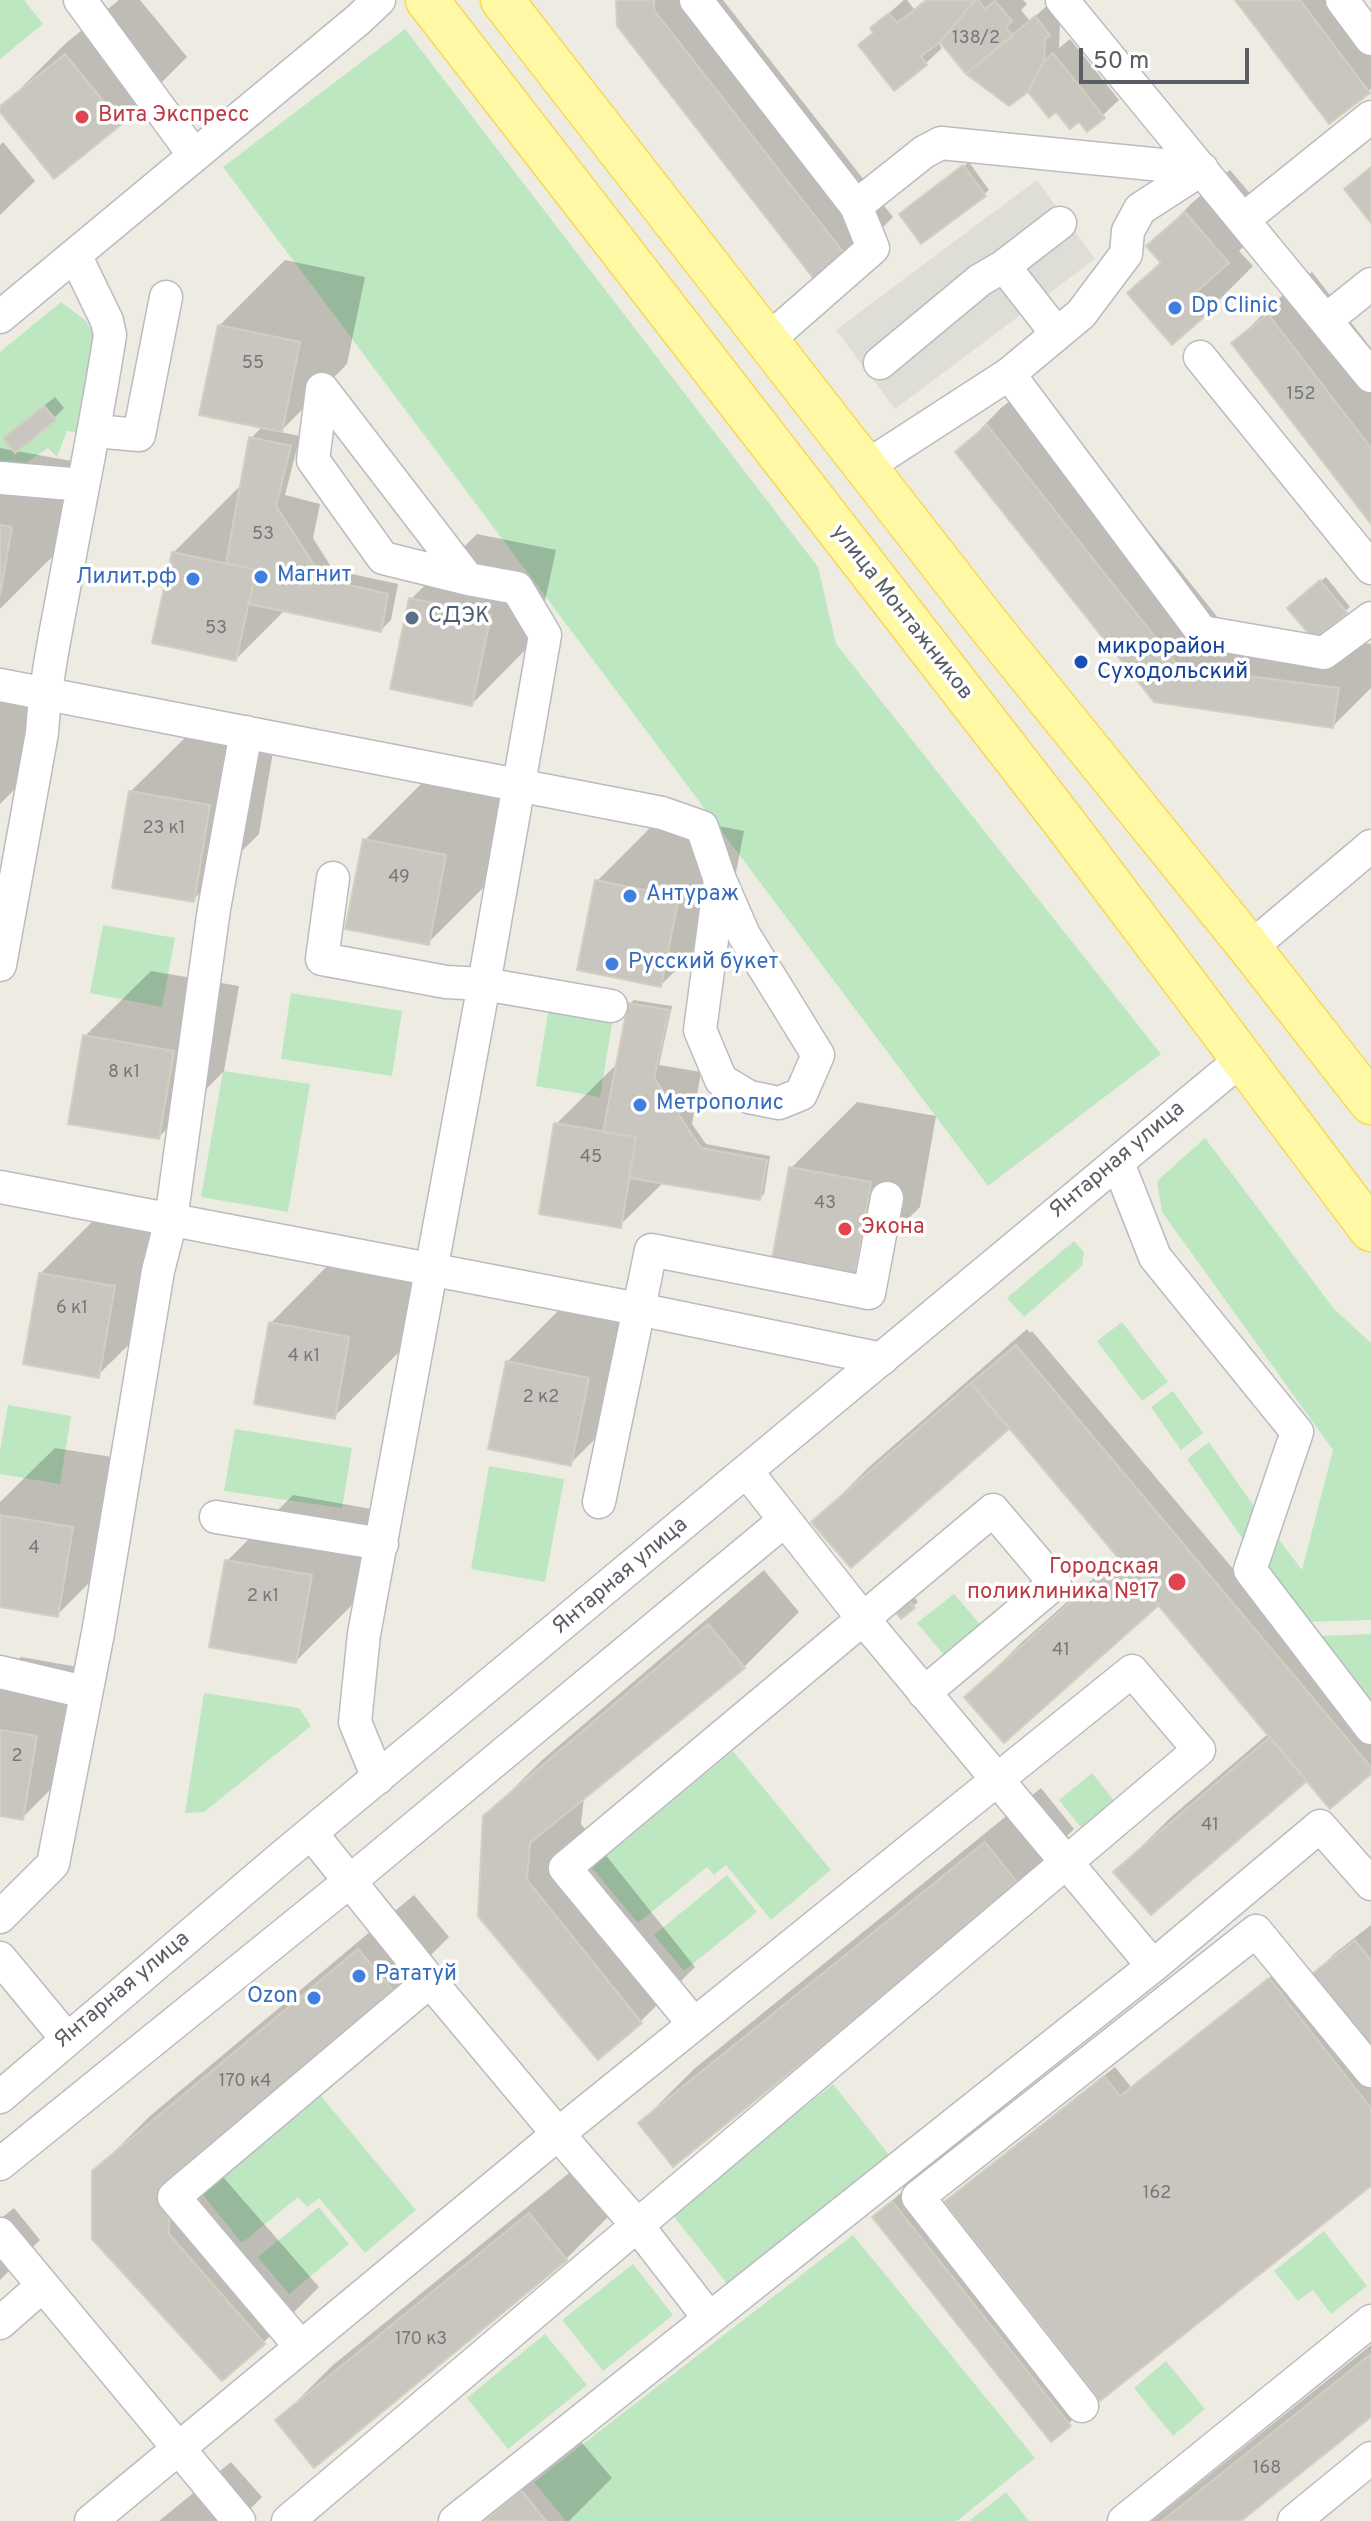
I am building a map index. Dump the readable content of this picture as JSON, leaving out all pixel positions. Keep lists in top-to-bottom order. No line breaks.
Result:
{"streets":{"main road":["улица Монтажников"],"street":["Янтарная улица"]},"crossings":[["улица Монтажников","Янтарная улица"]],"places":["Вита Экспресс","Dp Clinic","Магнит","Лилит.рф","СДЭК","микрорайон Суходольский","Антураж","Русский букет","Метрополис","Экона","Городская поликлиника №17","Рататуй","Ozon"],"house_numbers":["138/2","55","152","53","53","23 к1","49","8 к1","45","43","6 к1","4 к1","2 к2","4","2 к1","41","2","41","170 к4","162","170 к3","168"],"scale_bar":"50 m"}
